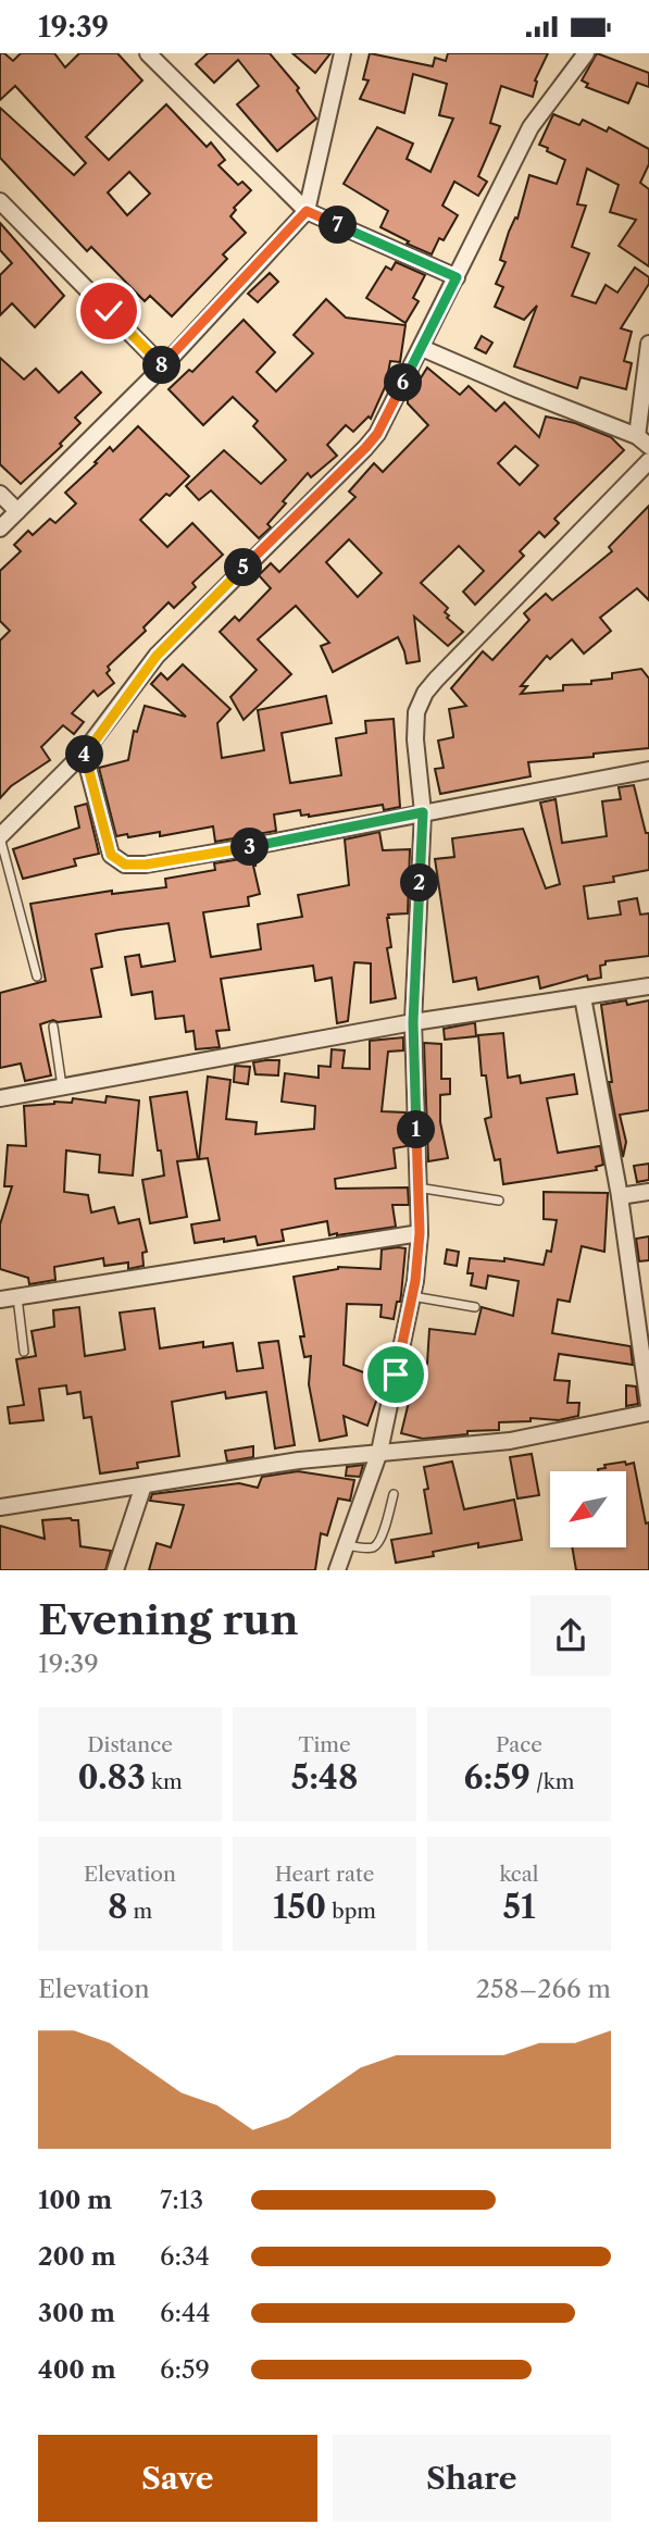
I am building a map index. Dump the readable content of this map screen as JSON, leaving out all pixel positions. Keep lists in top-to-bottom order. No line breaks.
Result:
{"north":"bottom left","page":{"status":"19:39","pins":["7","8","6","5","4","3","2","1"],"heading":["Evening run","19:39"],"stats":[["Distance","0.83 km"],["Time","5:48"],["Pace","6:59 /km"],["Elevation","8 m"],["Heart rate","150 bpm"],["kcal","51"]],"chart":["Elevation","258–266 m"],"list":[{"name":"100 m","note":"7:13"},{"name":"200 m","note":"6:34"},{"name":"300 m","note":"6:44"},{"name":"400 m","note":"6:59"}],"buttons":["Save","Share"]}}
